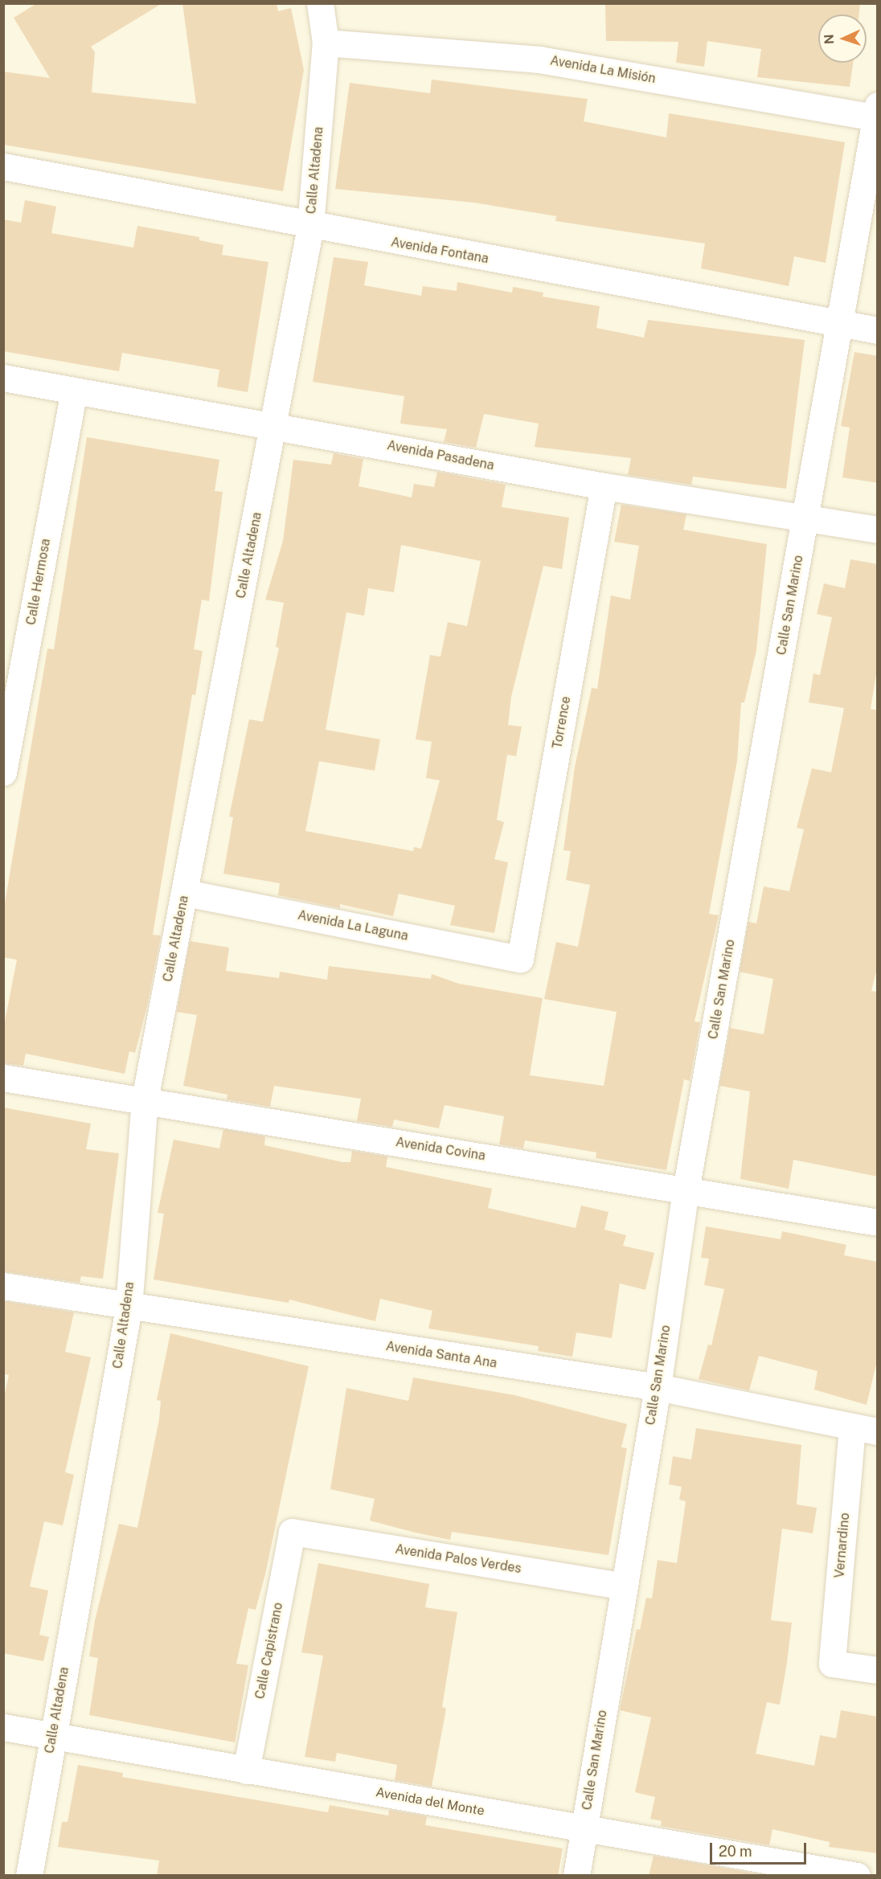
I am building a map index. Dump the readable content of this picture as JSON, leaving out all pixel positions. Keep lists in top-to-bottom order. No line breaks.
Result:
{"streets":{"street":["Avenida La Misión","Calle Altadena","Avenida Fontana","Avenida Pasadena","Calle Hermosa","Calle San Marino","Torrence","Avenida La Laguna","Avenida Covina","Avenida Santa Ana","Vernardino","Avenida Palos Verdes","Calle Capistrano","Avenida del Monte"]},"crossings":[["Avenida La Misión","Calle Altadena"],["Avenida La Misión","Calle San Marino"],["Calle Altadena","Avenida Fontana"],["Calle Altadena","Avenida Pasadena"],["Calle Altadena","Avenida La Laguna"],["Calle Altadena","Avenida Covina"],["Calle Altadena","Avenida Santa Ana"],["Calle Altadena","Avenida del Monte"],["Avenida Fontana","Calle San Marino"],["Avenida Pasadena","Calle Hermosa"],["Avenida Pasadena","Calle San Marino"],["Avenida Pasadena","Torrence"],["Calle San Marino","Avenida Covina"],["Calle San Marino","Avenida Santa Ana"],["Calle San Marino","Avenida Palos Verdes"],["Calle San Marino","Avenida del Monte"],["Torrence","Avenida La Laguna"],["Avenida Santa Ana","Vernardino"],["Avenida Palos Verdes","Calle Capistrano"],["Calle Capistrano","Avenida del Monte"]],"scale_bar":"20 m","north":"left"}
